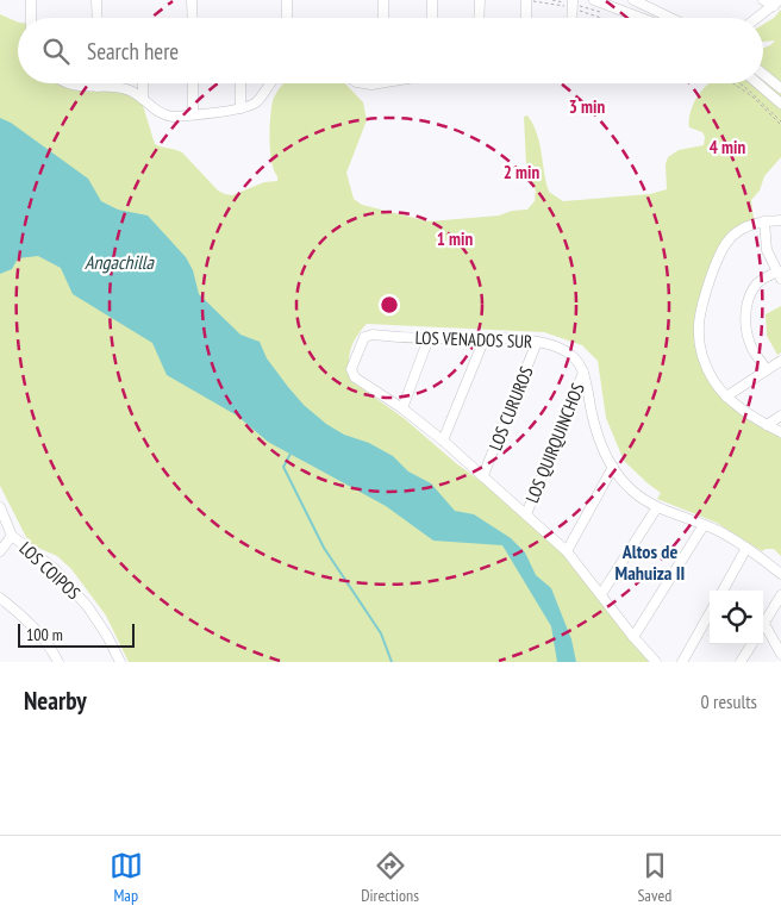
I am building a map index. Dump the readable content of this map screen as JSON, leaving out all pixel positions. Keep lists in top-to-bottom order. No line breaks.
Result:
{"streets":{"street":["LOS VENADOS SUR","LOS CURUROS","LOS QUIRQUINCHOS","LOS COIPOS"]},"crossings":[["LOS VENADOS SUR","LOS CURUROS"],["LOS VENADOS SUR","LOS QUIRQUINCHOS"]],"districts":["Altos de Mahuiza II"],"water":["Angachilla"],"scale_bar":"100 m","page":{"search":"Search here","scale":"100 m","heading":["Nearby","0 results"],"nav":["Map","Directions","Saved"]},"rings":["3 min","4 min","2 min","1 min"]}
